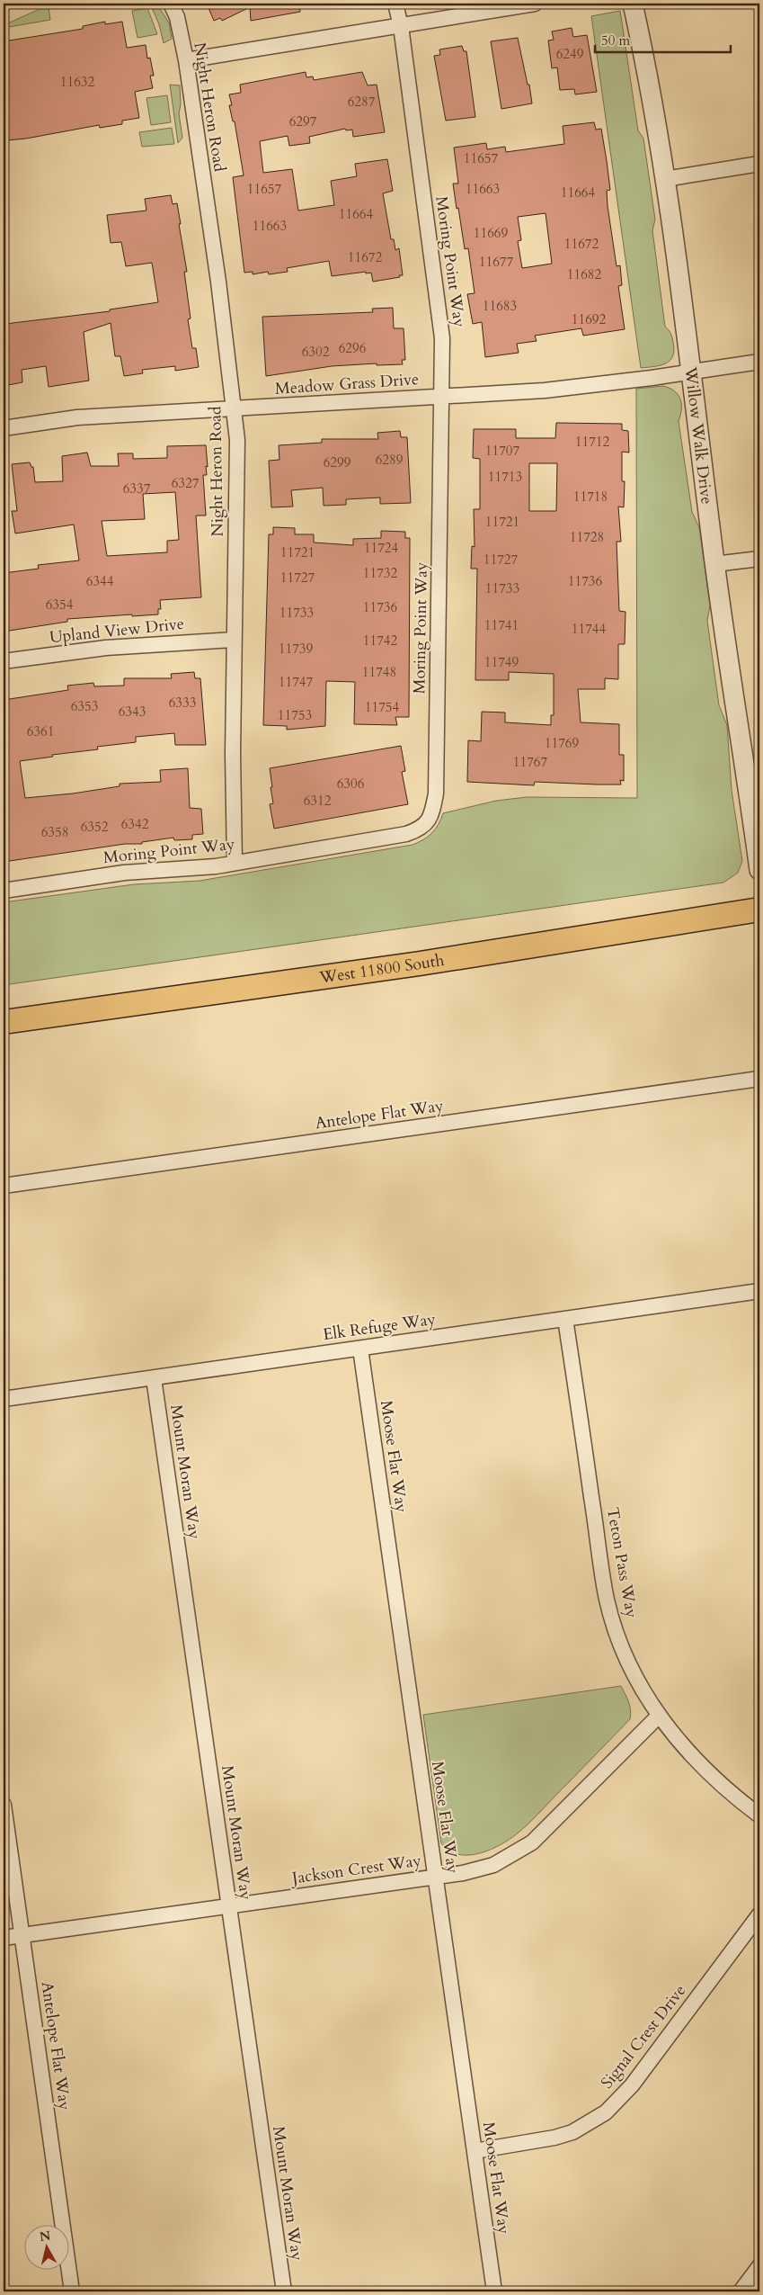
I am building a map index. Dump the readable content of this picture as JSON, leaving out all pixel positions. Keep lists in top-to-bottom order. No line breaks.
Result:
{"streets":{"main road":["West 11800 South"],"street":["Night Heron Road","Moring Point Way","Meadow Grass Drive","Willow Walk Drive","Upland View Drive","Antelope Flat Way","Elk Refuge Way","Moose Flat Way","Mount Moran Way","Teton Pass Way","Jackson Crest Way","Signal Crest Drive"]},"crossings":[["Night Heron Road","Moring Point Way"],["Night Heron Road","Meadow Grass Drive"],["Night Heron Road","Upland View Drive"],["Moring Point Way","Meadow Grass Drive"],["Meadow Grass Drive","Willow Walk Drive"],["Antelope Flat Way","Jackson Crest Way"],["Elk Refuge Way","Moose Flat Way"],["Elk Refuge Way","Mount Moran Way"],["Elk Refuge Way","Teton Pass Way"],["Moose Flat Way","Jackson Crest Way"],["Moose Flat Way","Signal Crest Drive"],["Mount Moran Way","Jackson Crest Way"],["Teton Pass Way","Jackson Crest Way"]],"house_numbers":["6249","11632","6287","6297","11657","11657","11663","11664","11664","11663","11669","11672","11672","11677","11682","11683","11692","6296","6302","11712","11707","6289","6299","11713","6327","6337","11718","11721","11728","11724","11721","11727","11732","11727","6344","11736","11733","6354","11736","11733","11741","11744","11742","11739","11749","11748","11747","6333","6353","11754","6343","11753","6361","11769","11767","6306","6312","6342","6352","6358"],"scale_bar":"50 m","north":"top"}
